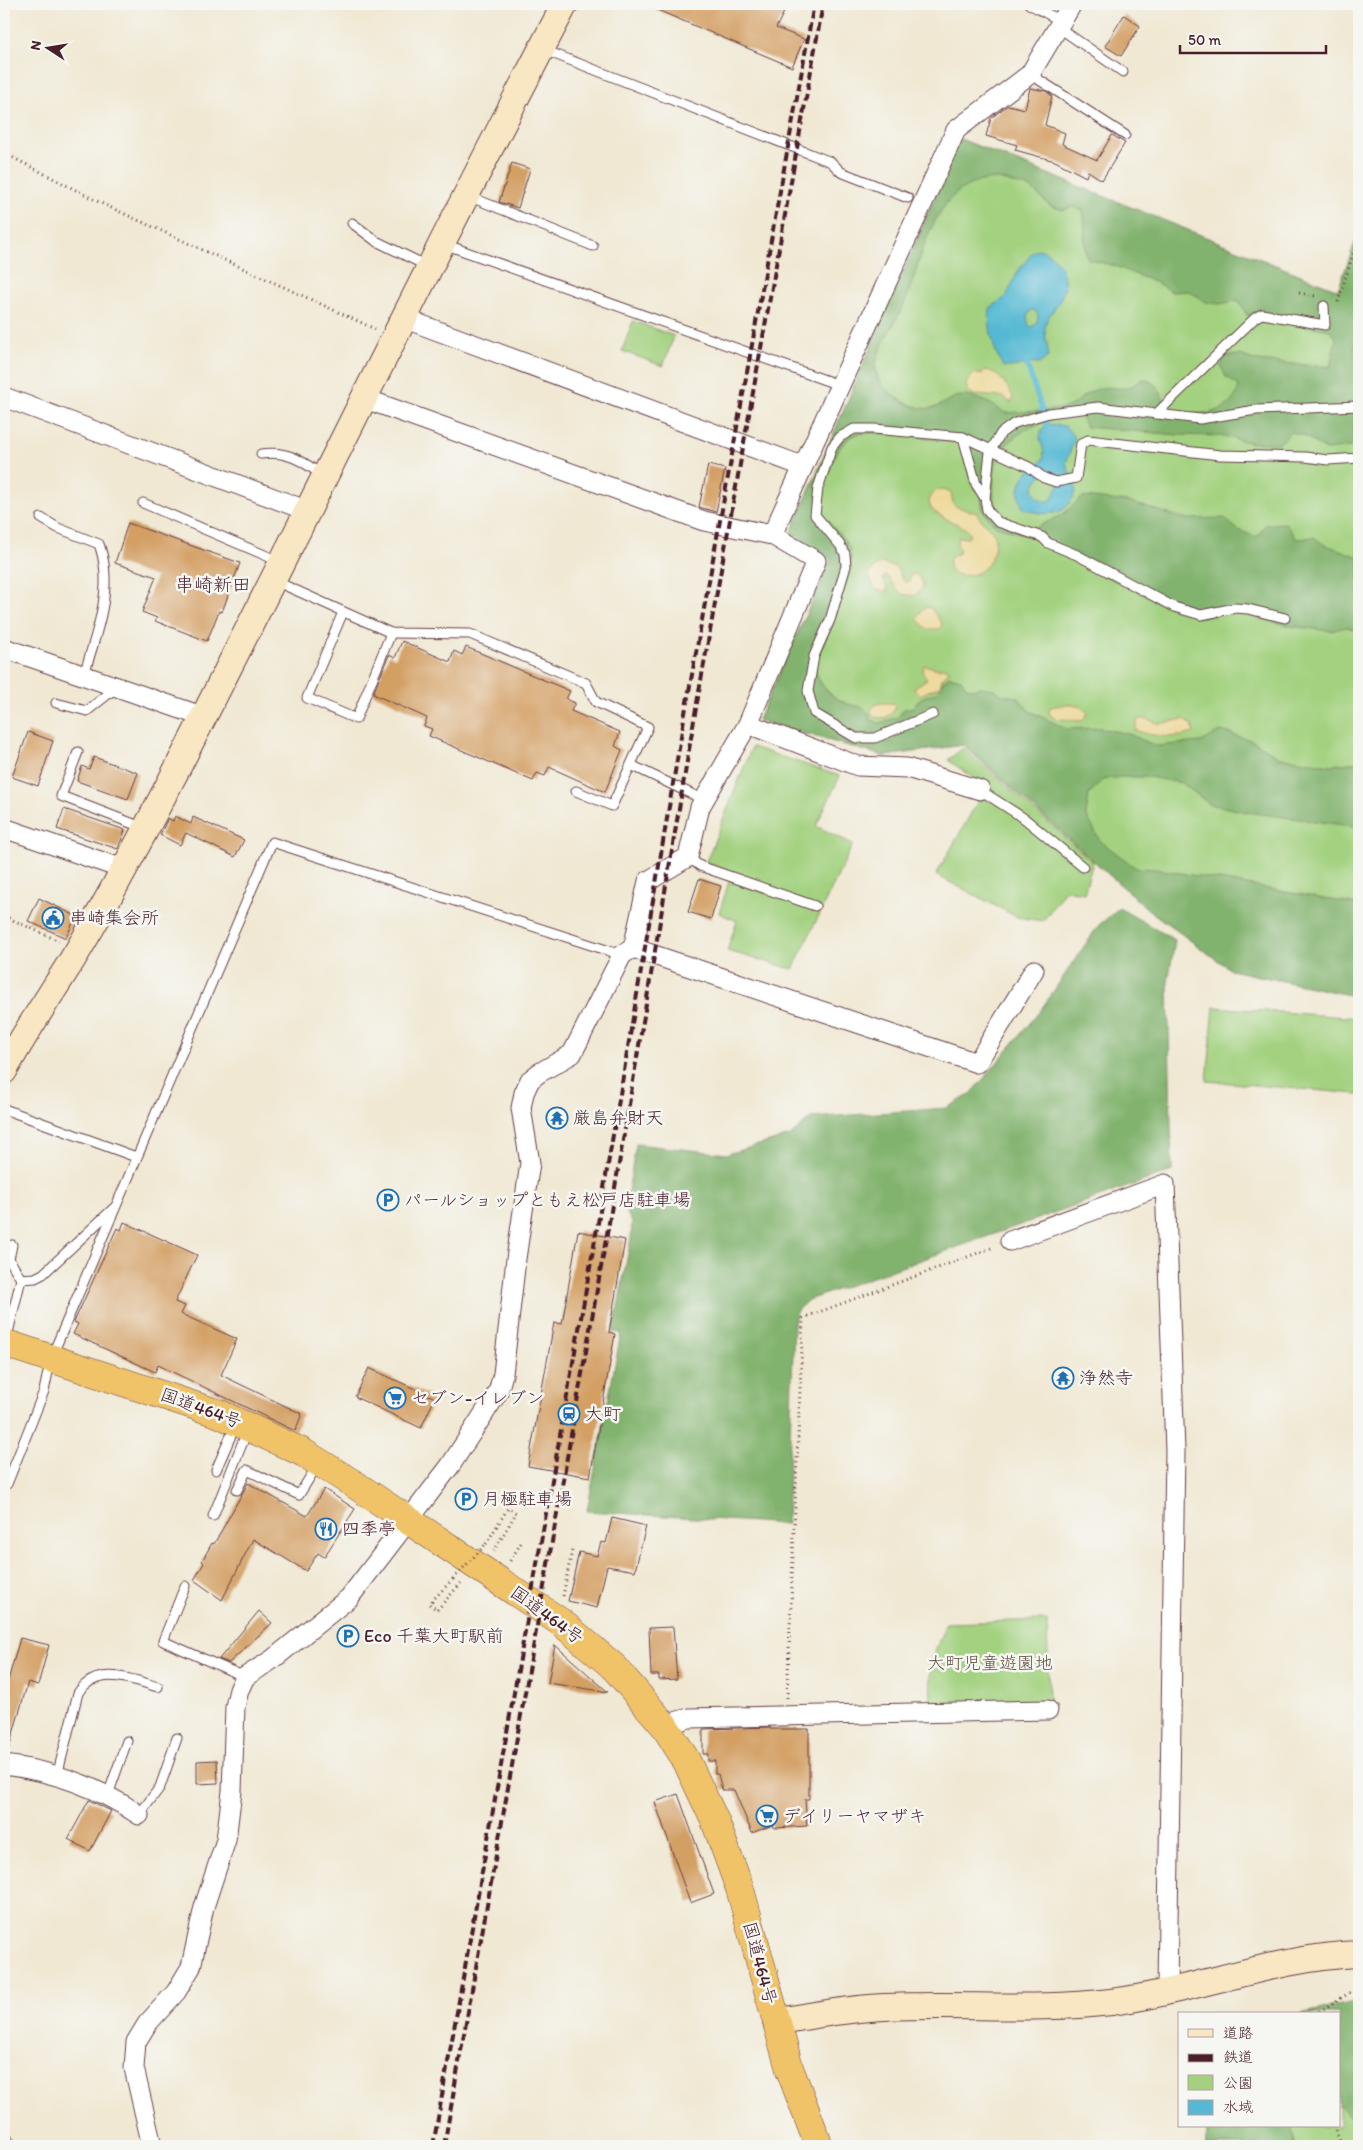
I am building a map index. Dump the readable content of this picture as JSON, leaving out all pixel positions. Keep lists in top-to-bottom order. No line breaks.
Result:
{"streets":{"highway":["国道464号"]},"districts":["串崎新田"],"parks":["大町児童遊園地"],"places":{"public building":["串崎集会所"],"temple":["厳島弁財天","浄然寺"],"parking":["パールショップともえ松戸店駐車場","月極駐車場","Eco 千葉大町駅前"],"supermarket":["セブン-イレブン","デイリーヤマザキ"],"station":["大町"],"restaurant":["四季亭"]},"legend":["道路","鉄道","公園","水域"],"scale_bar":"50 m","north":"left"}
